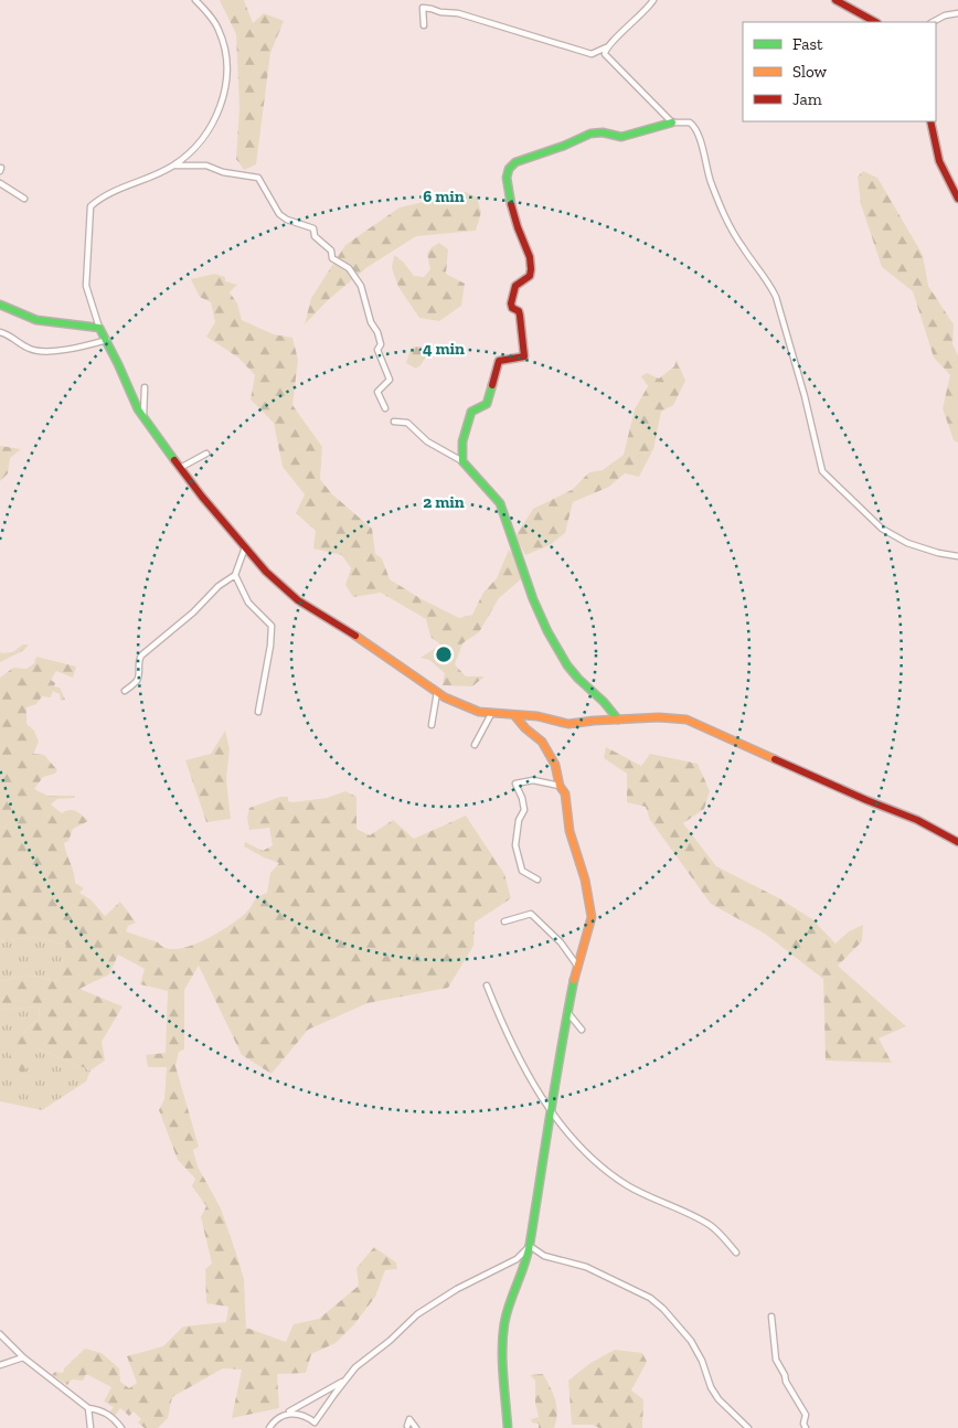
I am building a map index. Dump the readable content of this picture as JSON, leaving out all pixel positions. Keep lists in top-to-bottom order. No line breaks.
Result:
{"legend":["Fast","Slow","Jam"],"rings":["6 min","4 min","2 min"]}
